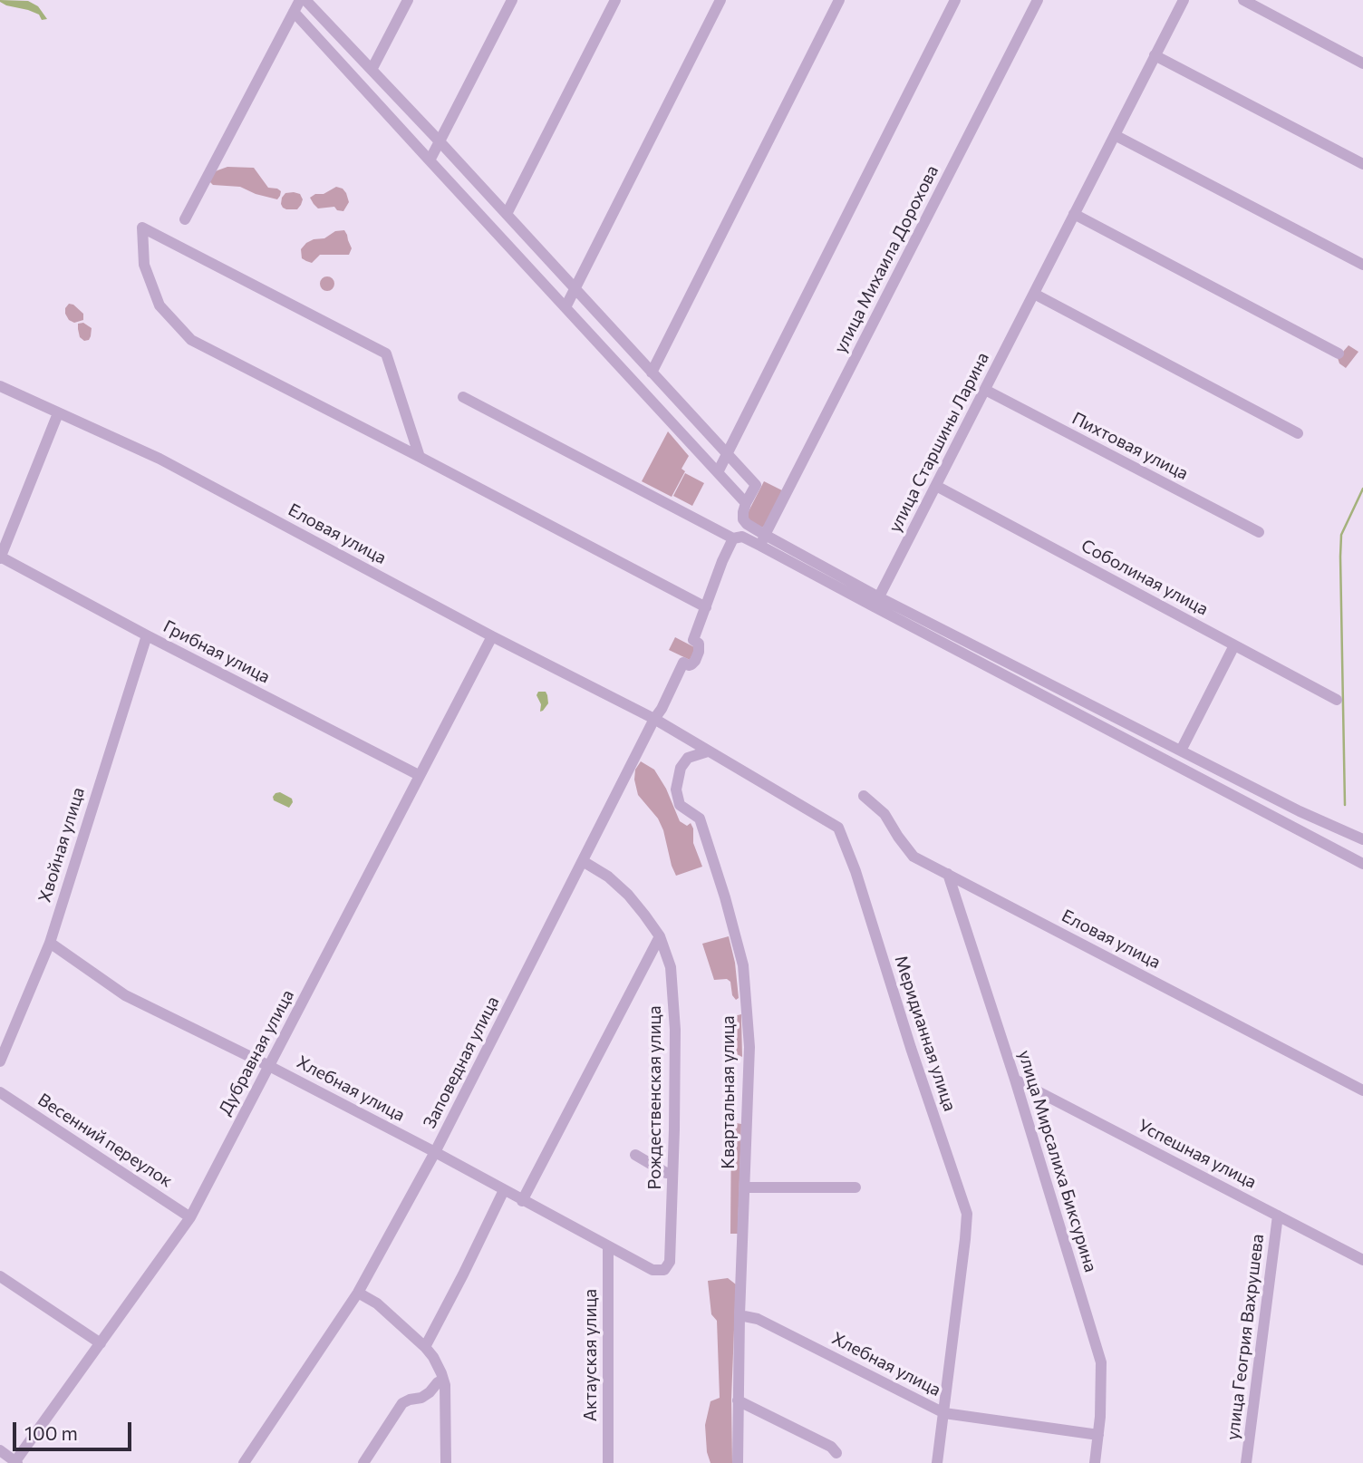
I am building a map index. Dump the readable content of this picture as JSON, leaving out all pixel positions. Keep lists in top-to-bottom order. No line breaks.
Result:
{"streets":{"street":["улица Михаила Дорохова","улица Старшины Ларина","Пихтовая улица","Еловая улица","Соболиная улица","Грибная улица","Хвойная улица","Меридианная улица","Дубравная улица","Заповедная улица","Хлебная улица","Квартальная улица","Рождественская улица","Весенний переулок","Успешная улица","улица Мирсалиха Биксурина","улица Геогрия Вахрушева","Актауская улица"]},"crossings":[["улица Старшины Ларина","Пихтовая улица"],["улица Старшины Ларина","Соболиная улица"],["Еловая улица","Меридианная улица"],["Еловая улица","Дубравная улица"],["Еловая улица","Заповедная улица"],["Еловая улица","улица Мирсалиха Биксурина"],["Грибная улица","Хвойная улица"],["Грибная улица","Дубравная улица"],["Хвойная улица","Хлебная улица"],["Меридианная улица","Заповедная улица"],["Меридианная улица","Хлебная улица"],["Меридианная улица","Квартальная улица"],["Дубравная улица","Хлебная улица"],["Дубравная улица","Весенний переулок"],["Заповедная улица","Хлебная улица"],["Заповедная улица","Рождественская улица"],["Хлебная улица","Квартальная улица"],["Хлебная улица","Рождественская улица"],["Хлебная улица","улица Мирсалиха Биксурина"],["Хлебная улица","Актауская улица"],["Успешная улица","улица Мирсалиха Биксурина"],["Успешная улица","улица Геогрия Вахрушева"]],"scale_bar":"100 m"}
